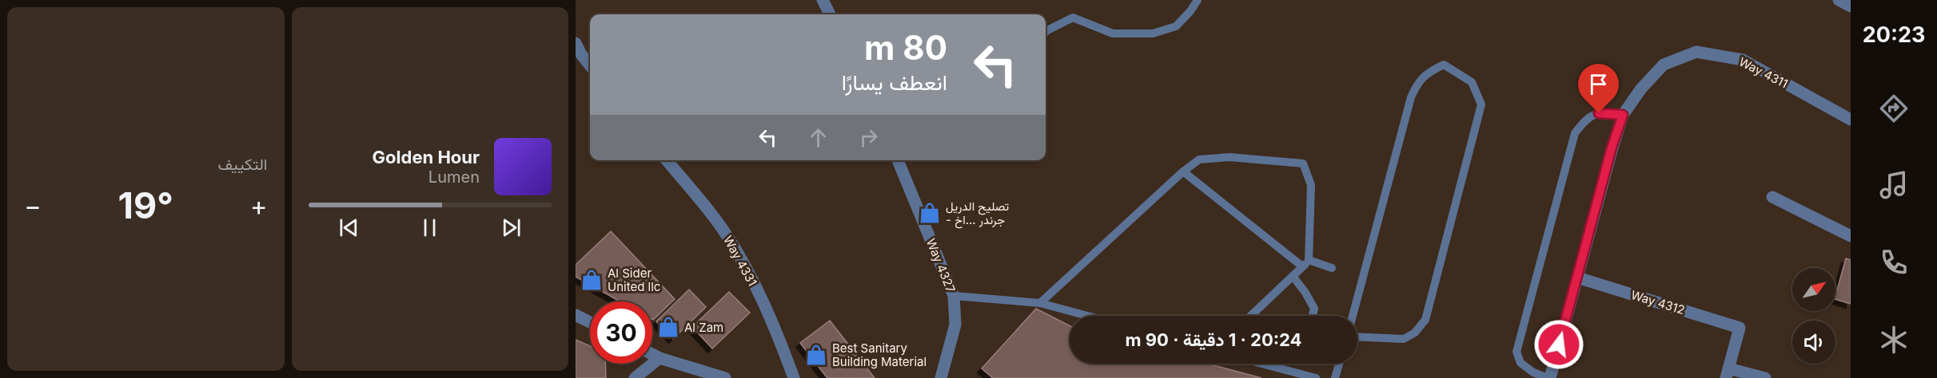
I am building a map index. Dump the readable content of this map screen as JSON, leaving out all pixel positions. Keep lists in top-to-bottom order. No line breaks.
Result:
{"streets":{"street":["Way 4311","Way 4331","Way 4327","Way 4312"]},"crossings":[["Way 4311","Way 4312"]],"places":{"shop":["تصليح الدريل - جرندر ...اخ","Al Sider United llc","Al Zam","Best Sanitary Building Material"]},"north":"top right","page":{"tabs":"20:23","tile":"التكييف","turn":["80 m","انعطف يسارًا"],"song":["Golden Hour","Lumen"],"heat":["−","19°","+"],"limit":"30","trip":"20:24 · 1 دقيقة · 90 m"}}
